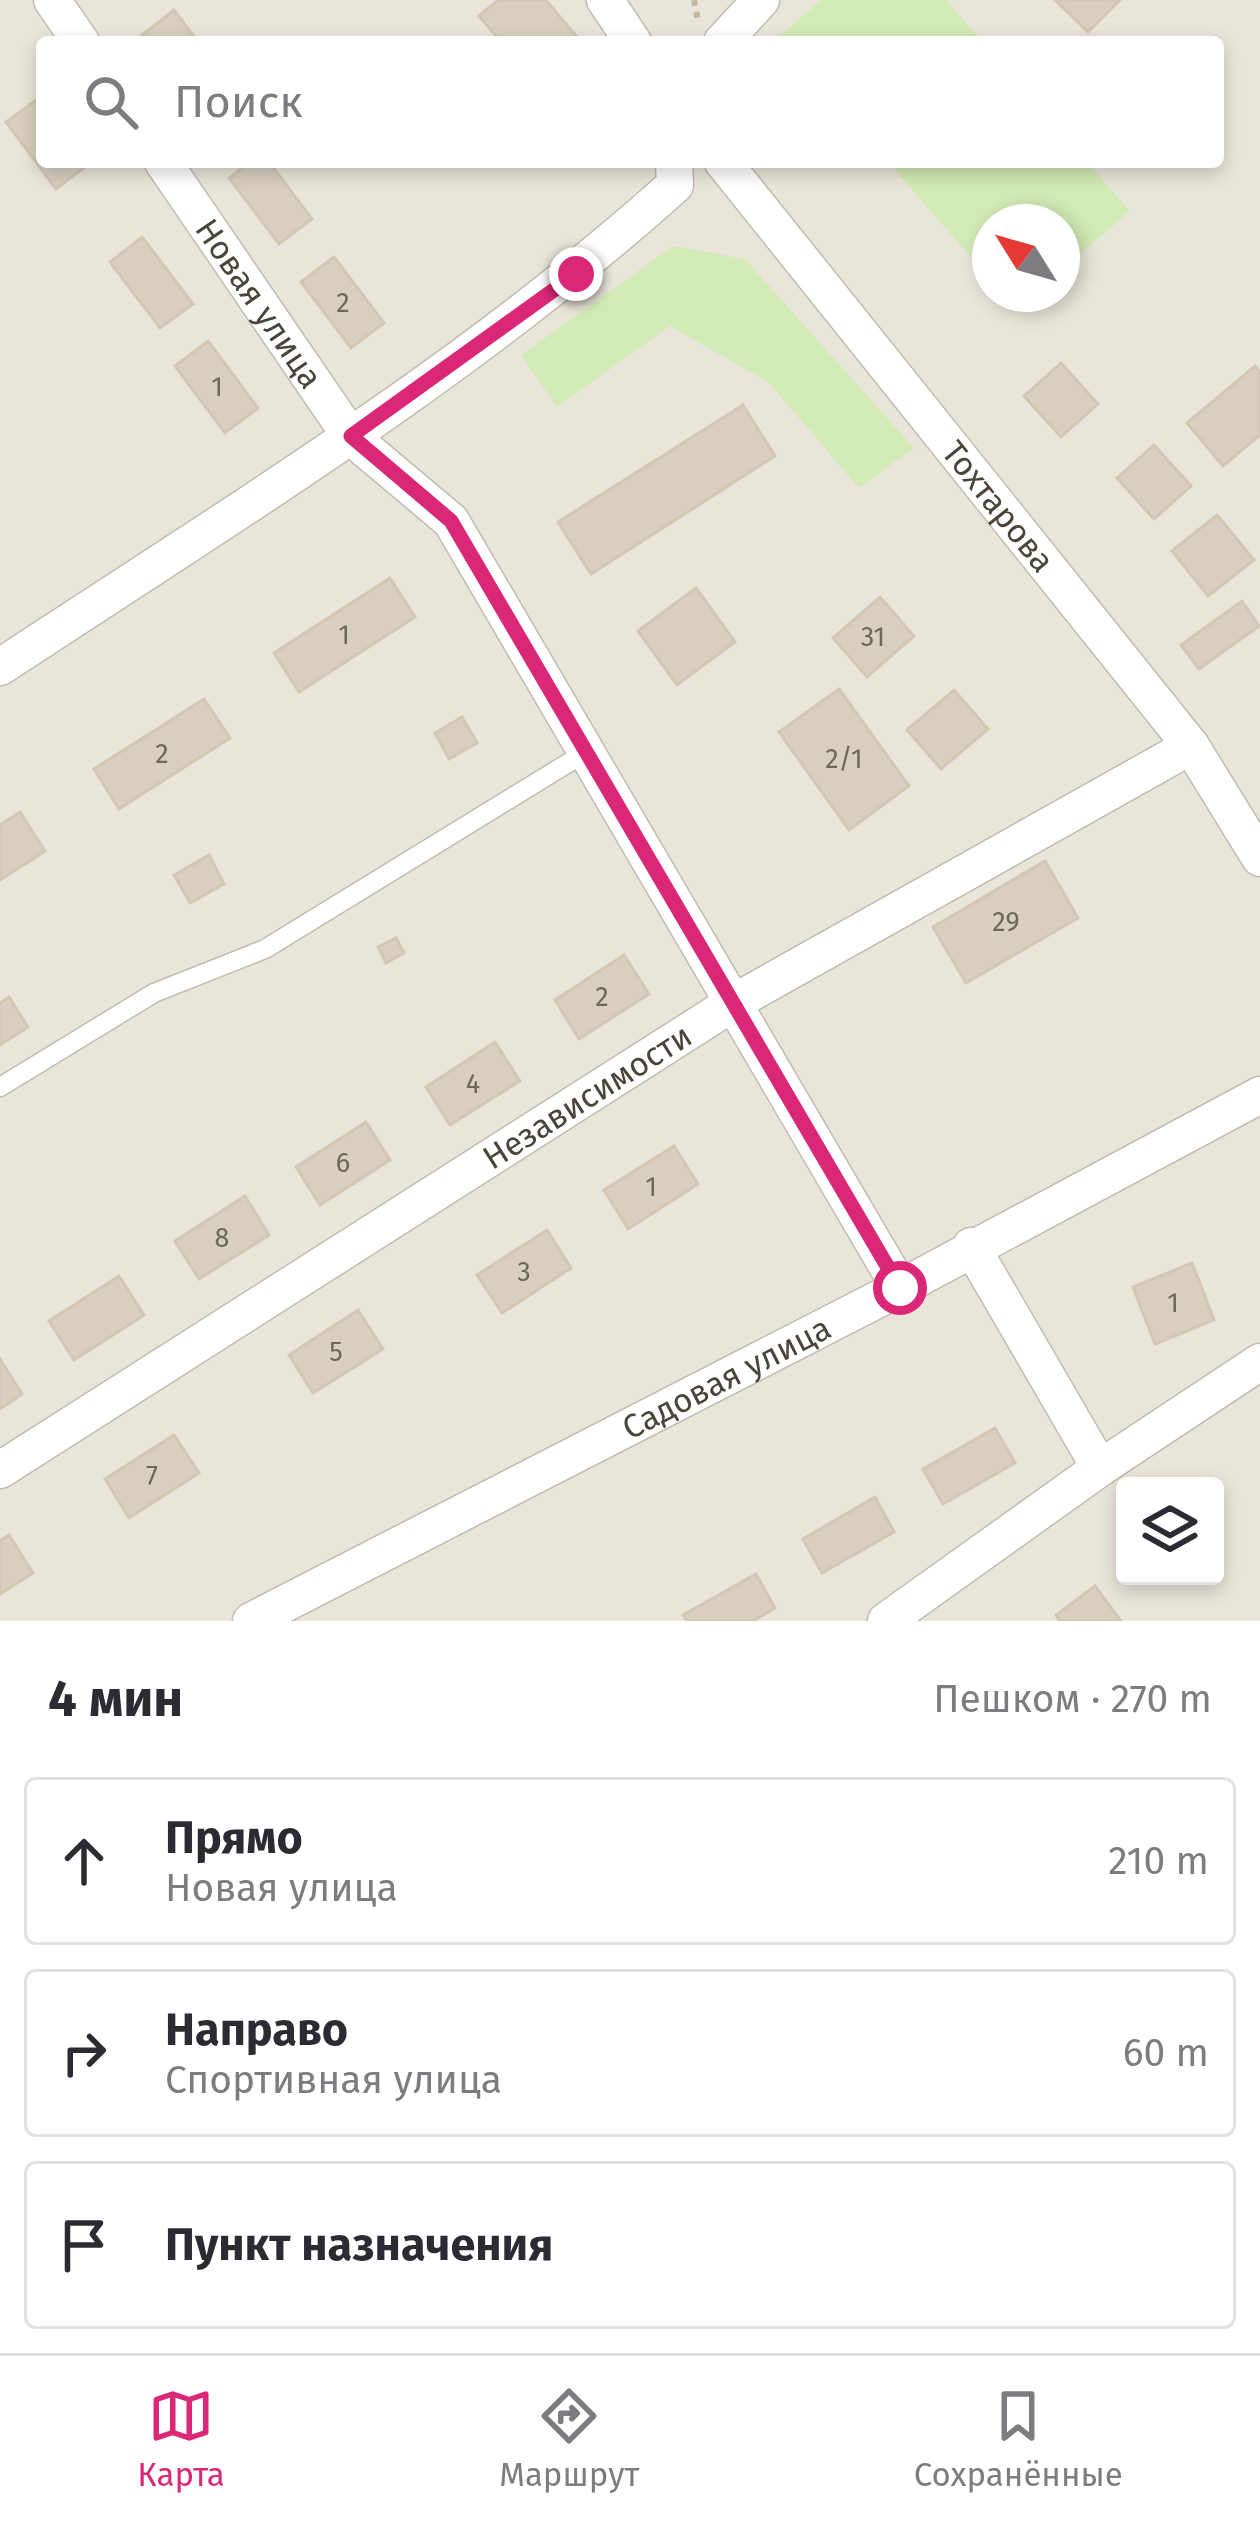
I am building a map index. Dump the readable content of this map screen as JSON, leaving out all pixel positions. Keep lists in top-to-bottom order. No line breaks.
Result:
{"streets":{"street":["Новая улица","Тохтарова","Независимости","Садовая улица"]},"crossings":[["Новая улица","Независимости"],["Новая улица","Садовая улица"],["Тохтарова","Независимости"]],"house_numbers":["2","1","1","31","2","2/1","29","2","4","6","1","8","3","1","5","7"],"north":"top left","page":{"search":"Поиск","heading":["4 мин","Пешком · 270 m"],"list":[["Прямо","Новая улица","210 m"],["Направо","Спортивная улица","60 m"],"Пункт назначения"],"nav":["Карта","Маршрут","Сохранённые"]}}
